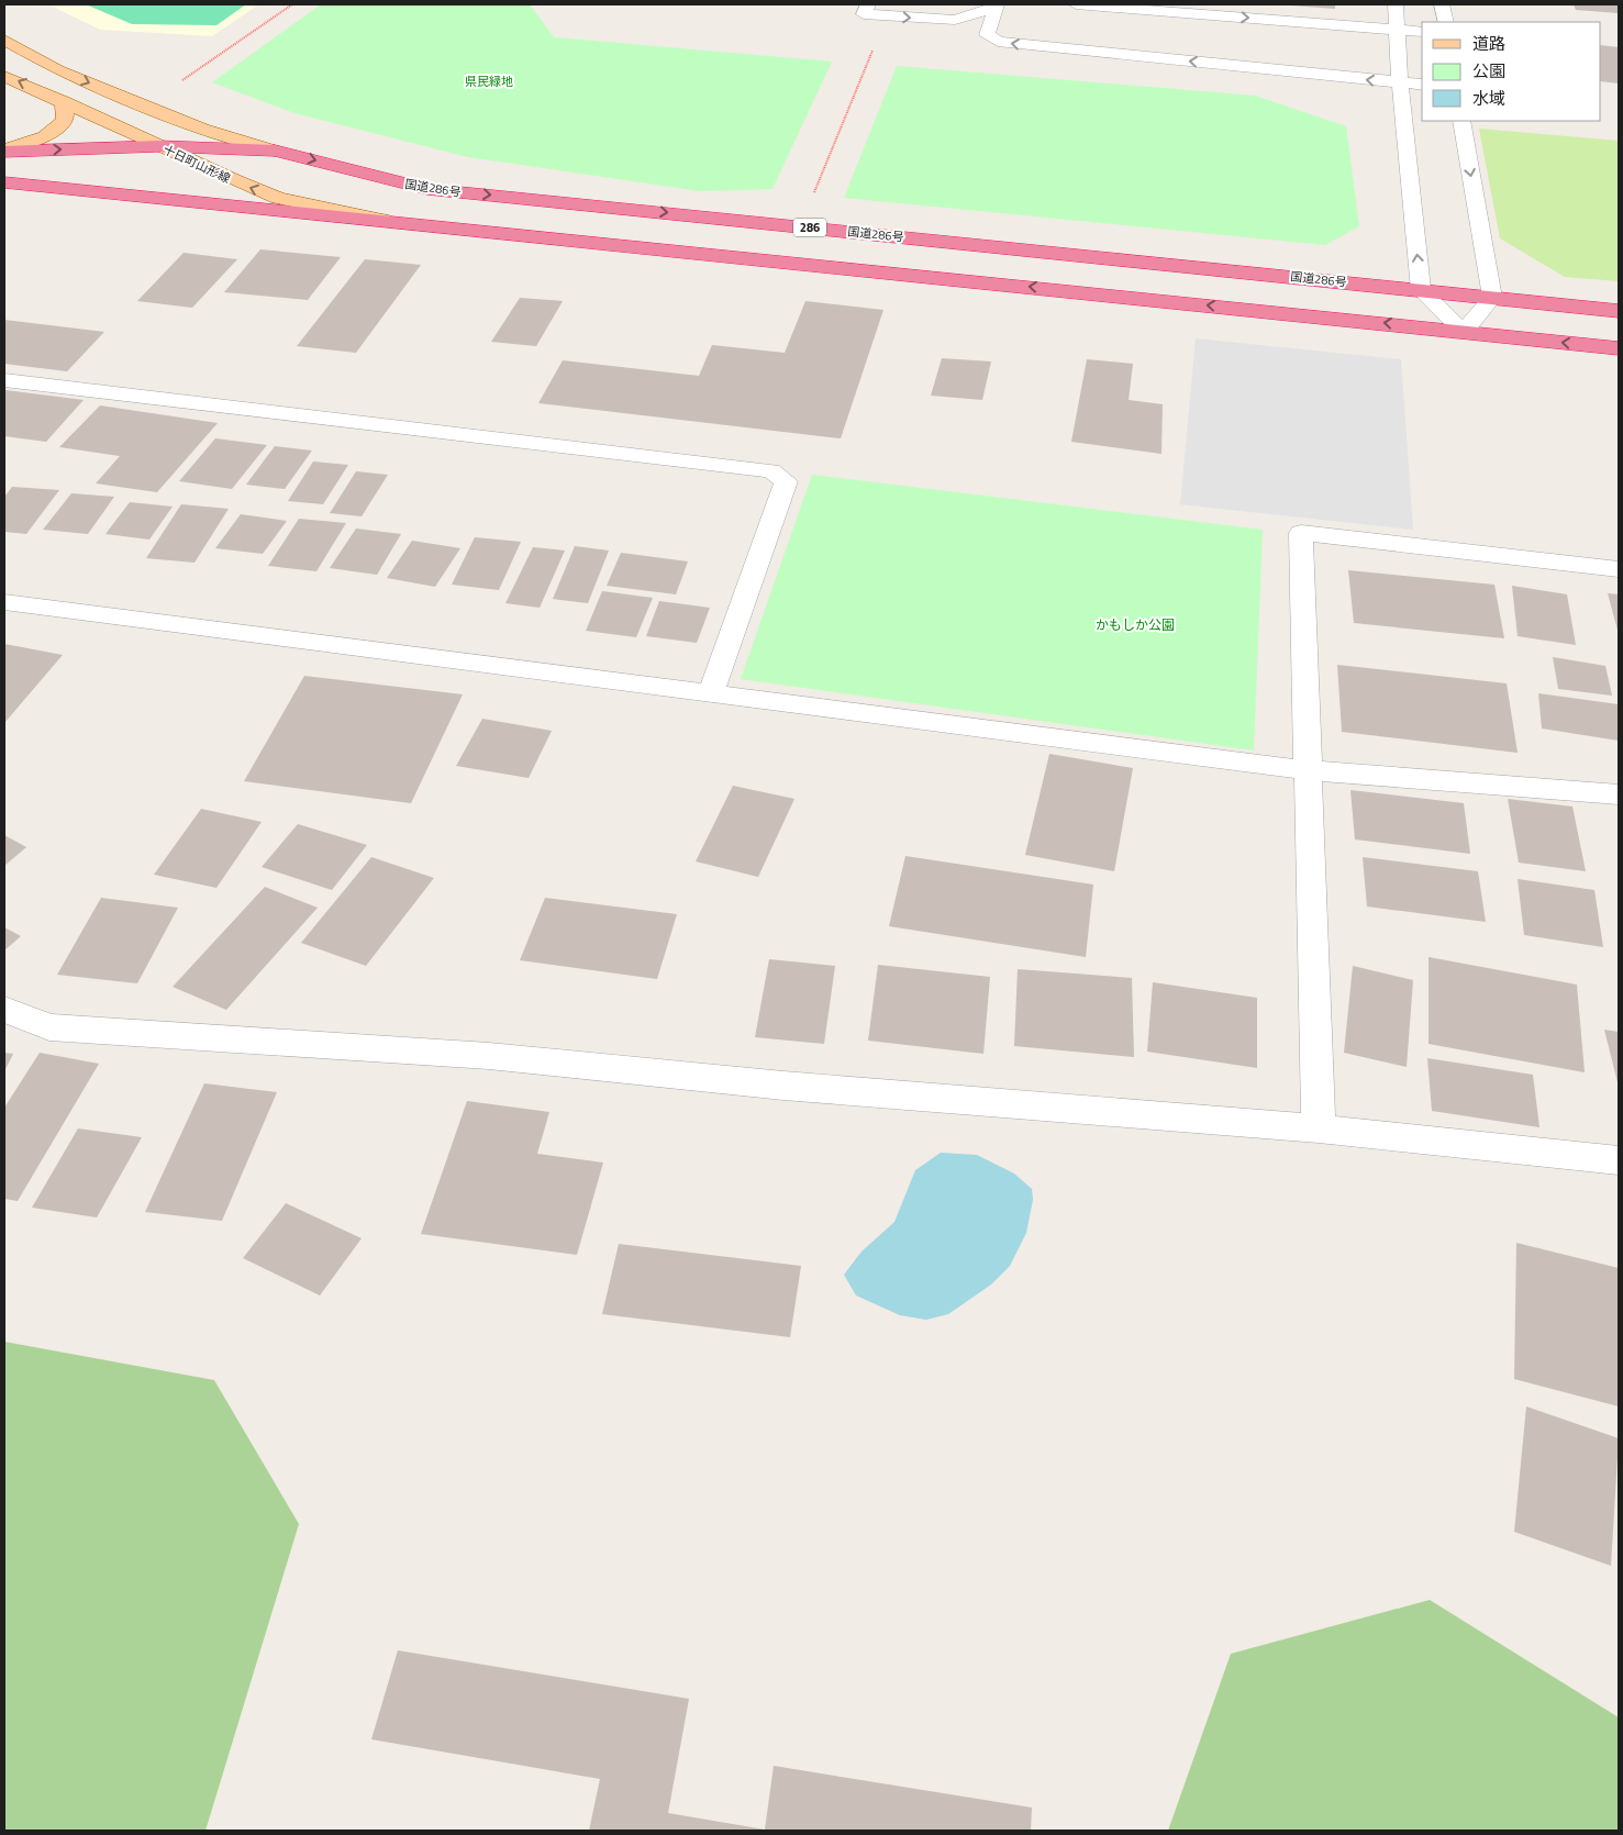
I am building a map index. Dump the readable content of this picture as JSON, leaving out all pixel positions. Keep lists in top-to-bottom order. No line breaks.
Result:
{"streets":{"highway":["国道286号","286"],"main road":["十日町山形線"]},"crossings":[["十日町山形線","国道286号"]],"parks":["県民緑地","かもしか公園"],"legend":["道路","公園","水域"]}
